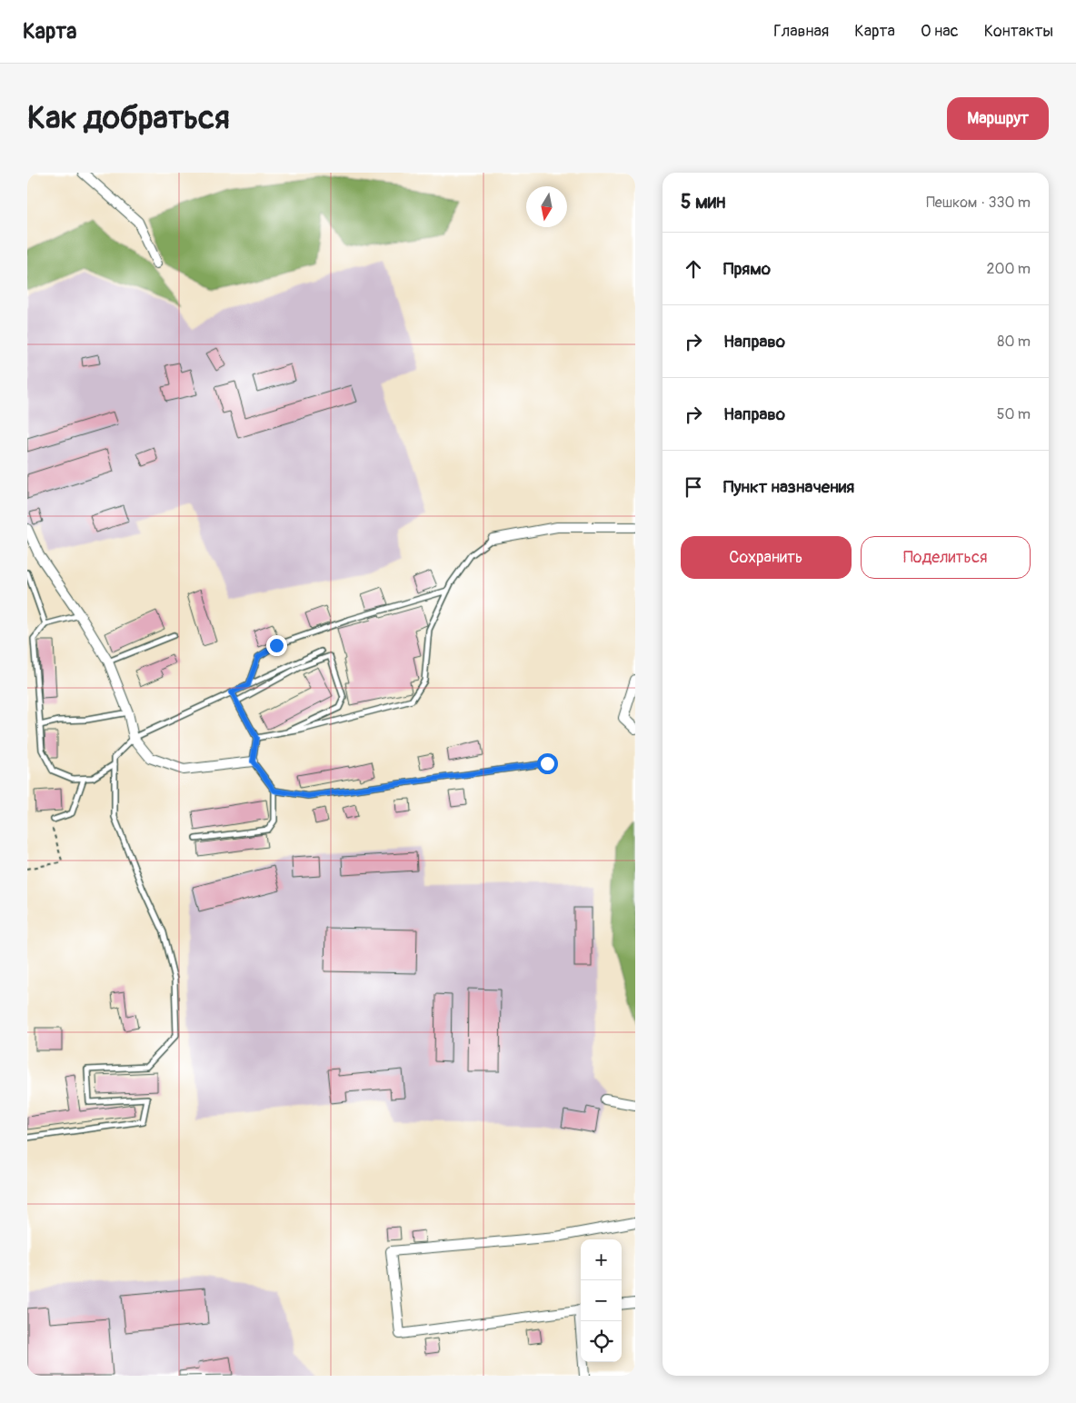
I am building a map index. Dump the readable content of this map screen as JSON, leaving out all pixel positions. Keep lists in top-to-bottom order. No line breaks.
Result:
{"north":"bottom","page":{"header":"Карта","nav":["Главная","Карта","О нас","Контакты"],"buttons":["Маршрут",["Сохранить","Поделиться"]],"title":"Как добраться","heading":["5 мин","Пешком · 330 m"],"list":[["Прямо","200 m"],["Направо","80 m"],["Направо","50 m"],"Пункт назначения"],"map_buttons":["+","−"]}}
